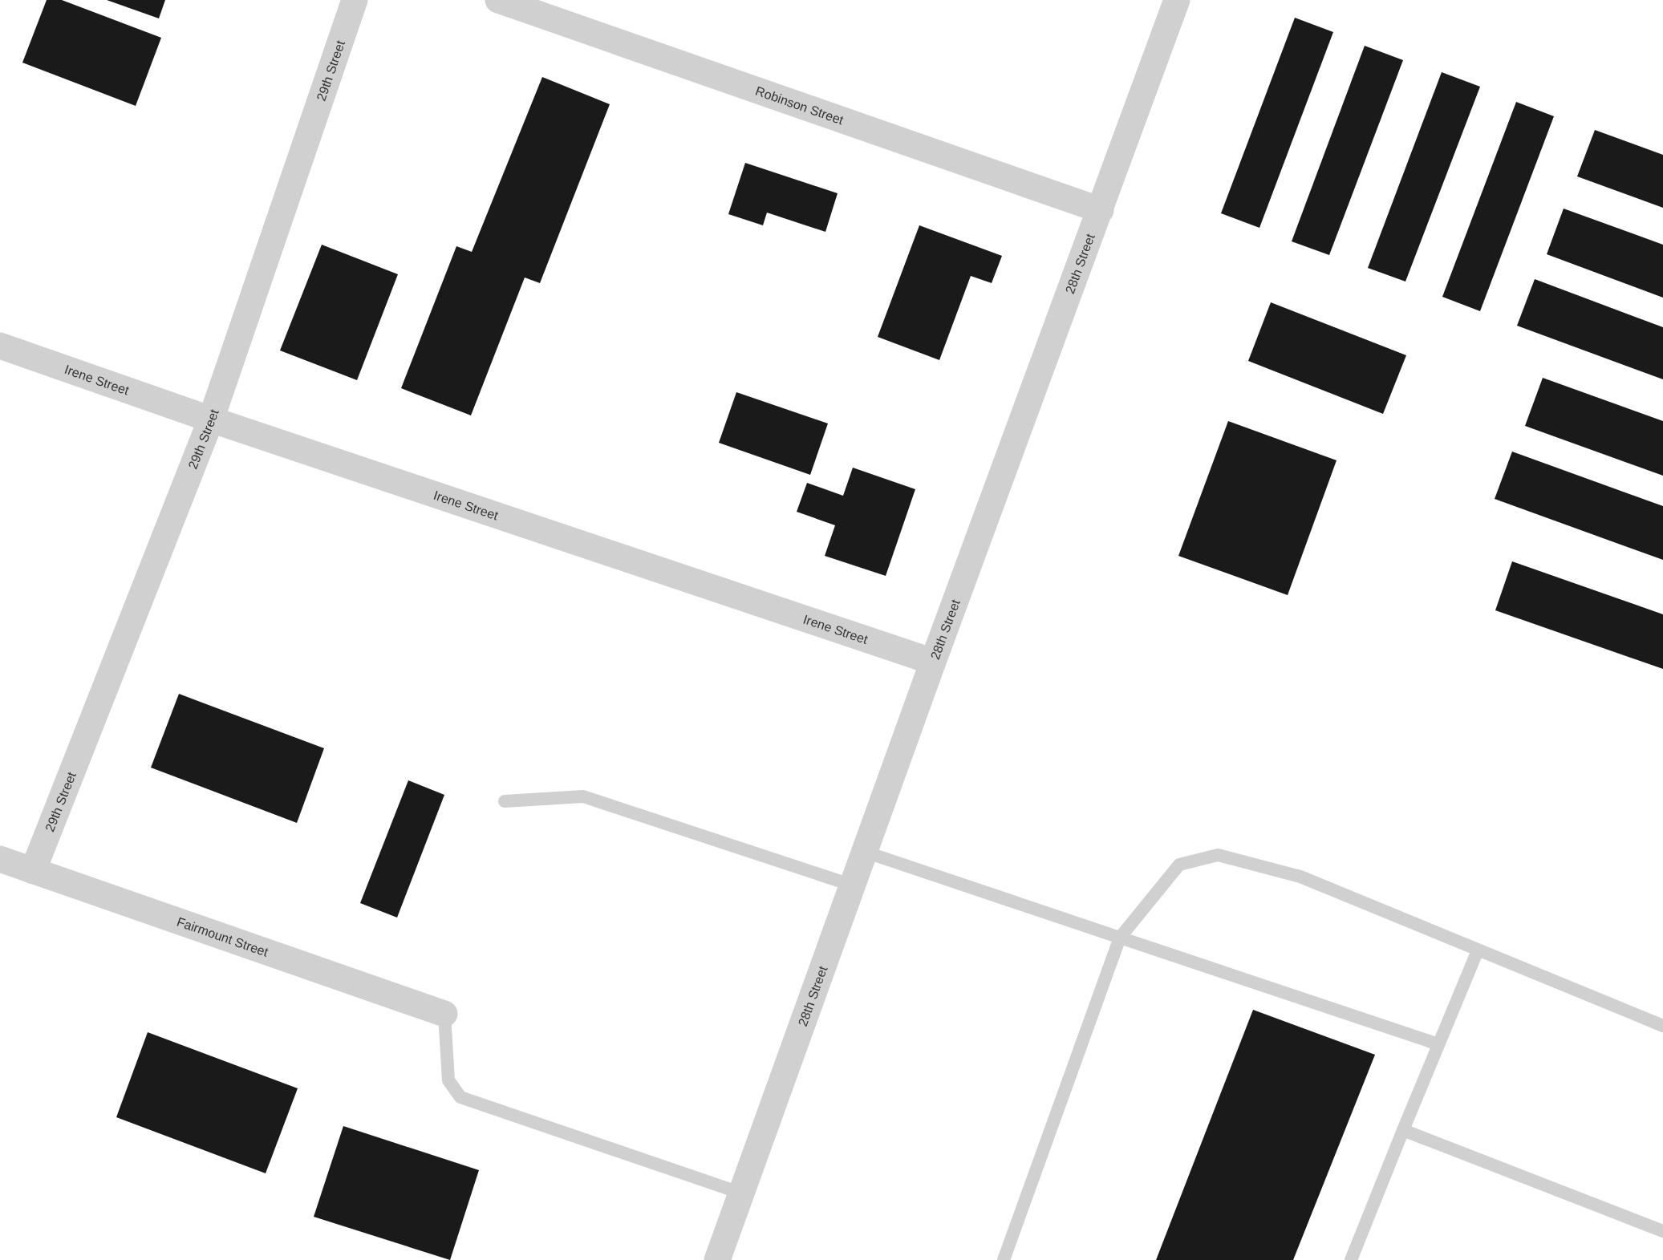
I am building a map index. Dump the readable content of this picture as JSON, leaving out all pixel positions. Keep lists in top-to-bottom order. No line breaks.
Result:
{"streets":{"street":["29th Street","Robinson Street","28th Street","Irene Street","Fairmount Street"]},"crossings":[["29th Street","Irene Street"],["29th Street","Fairmount Street"],["Robinson Street","28th Street"],["28th Street","Irene Street"]]}
